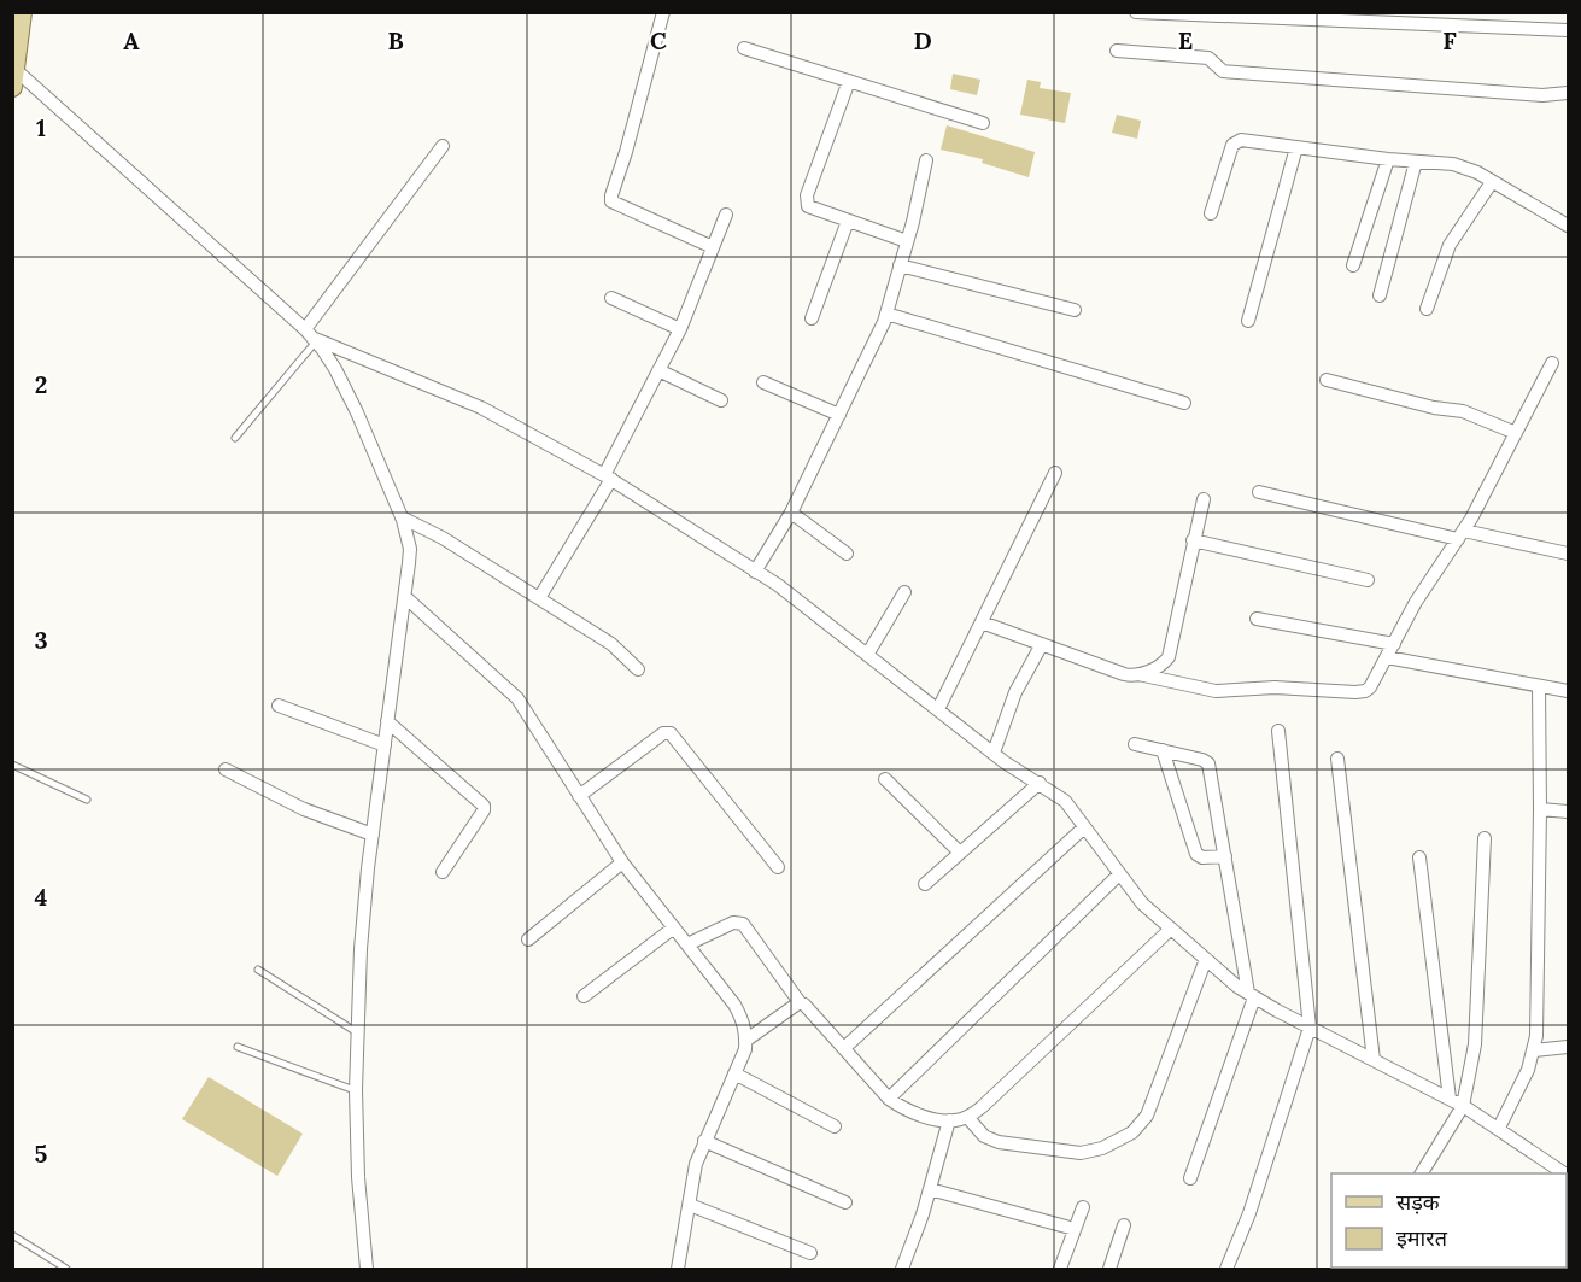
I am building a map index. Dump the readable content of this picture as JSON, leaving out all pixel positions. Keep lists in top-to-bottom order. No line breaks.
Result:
{"legend":["सड़क","इमारत"],"grid":{"columns":["A","B","C","D","E","F"],"rows":["1","2","3","4","5"]}}
